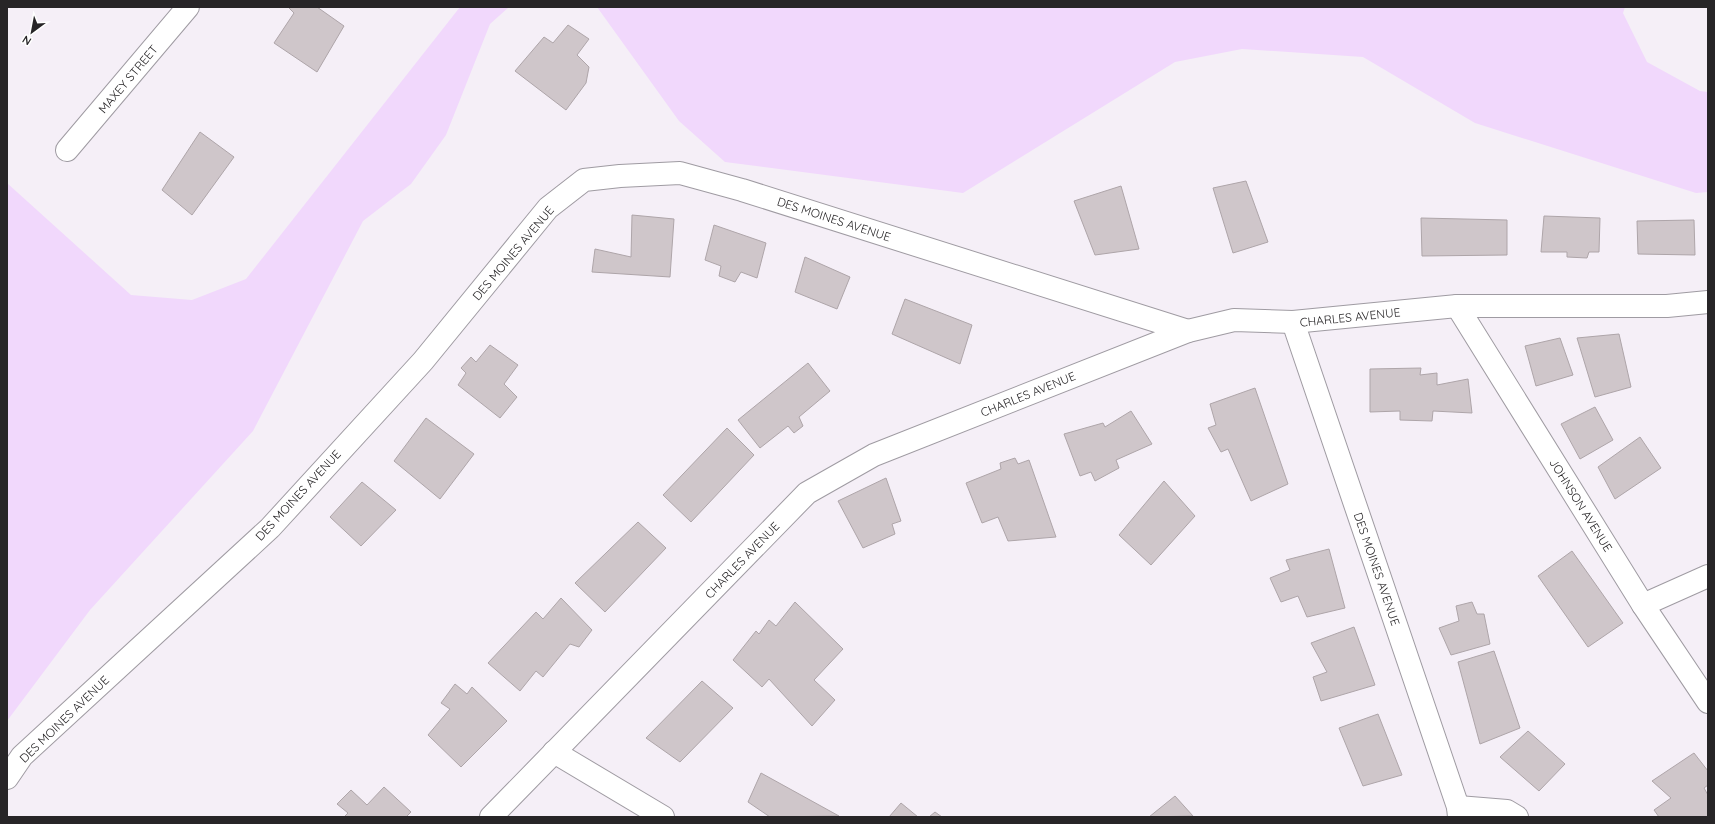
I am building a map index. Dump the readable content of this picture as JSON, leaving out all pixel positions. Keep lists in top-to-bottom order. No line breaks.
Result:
{"streets":{"street":["MAXEY STREET","DES MOINES AVENUE","CHARLES AVENUE","JOHNSON AVENUE"]},"crossings":[["DES MOINES AVENUE","CHARLES AVENUE"],["CHARLES AVENUE","JOHNSON AVENUE"]],"north":"bottom left"}
